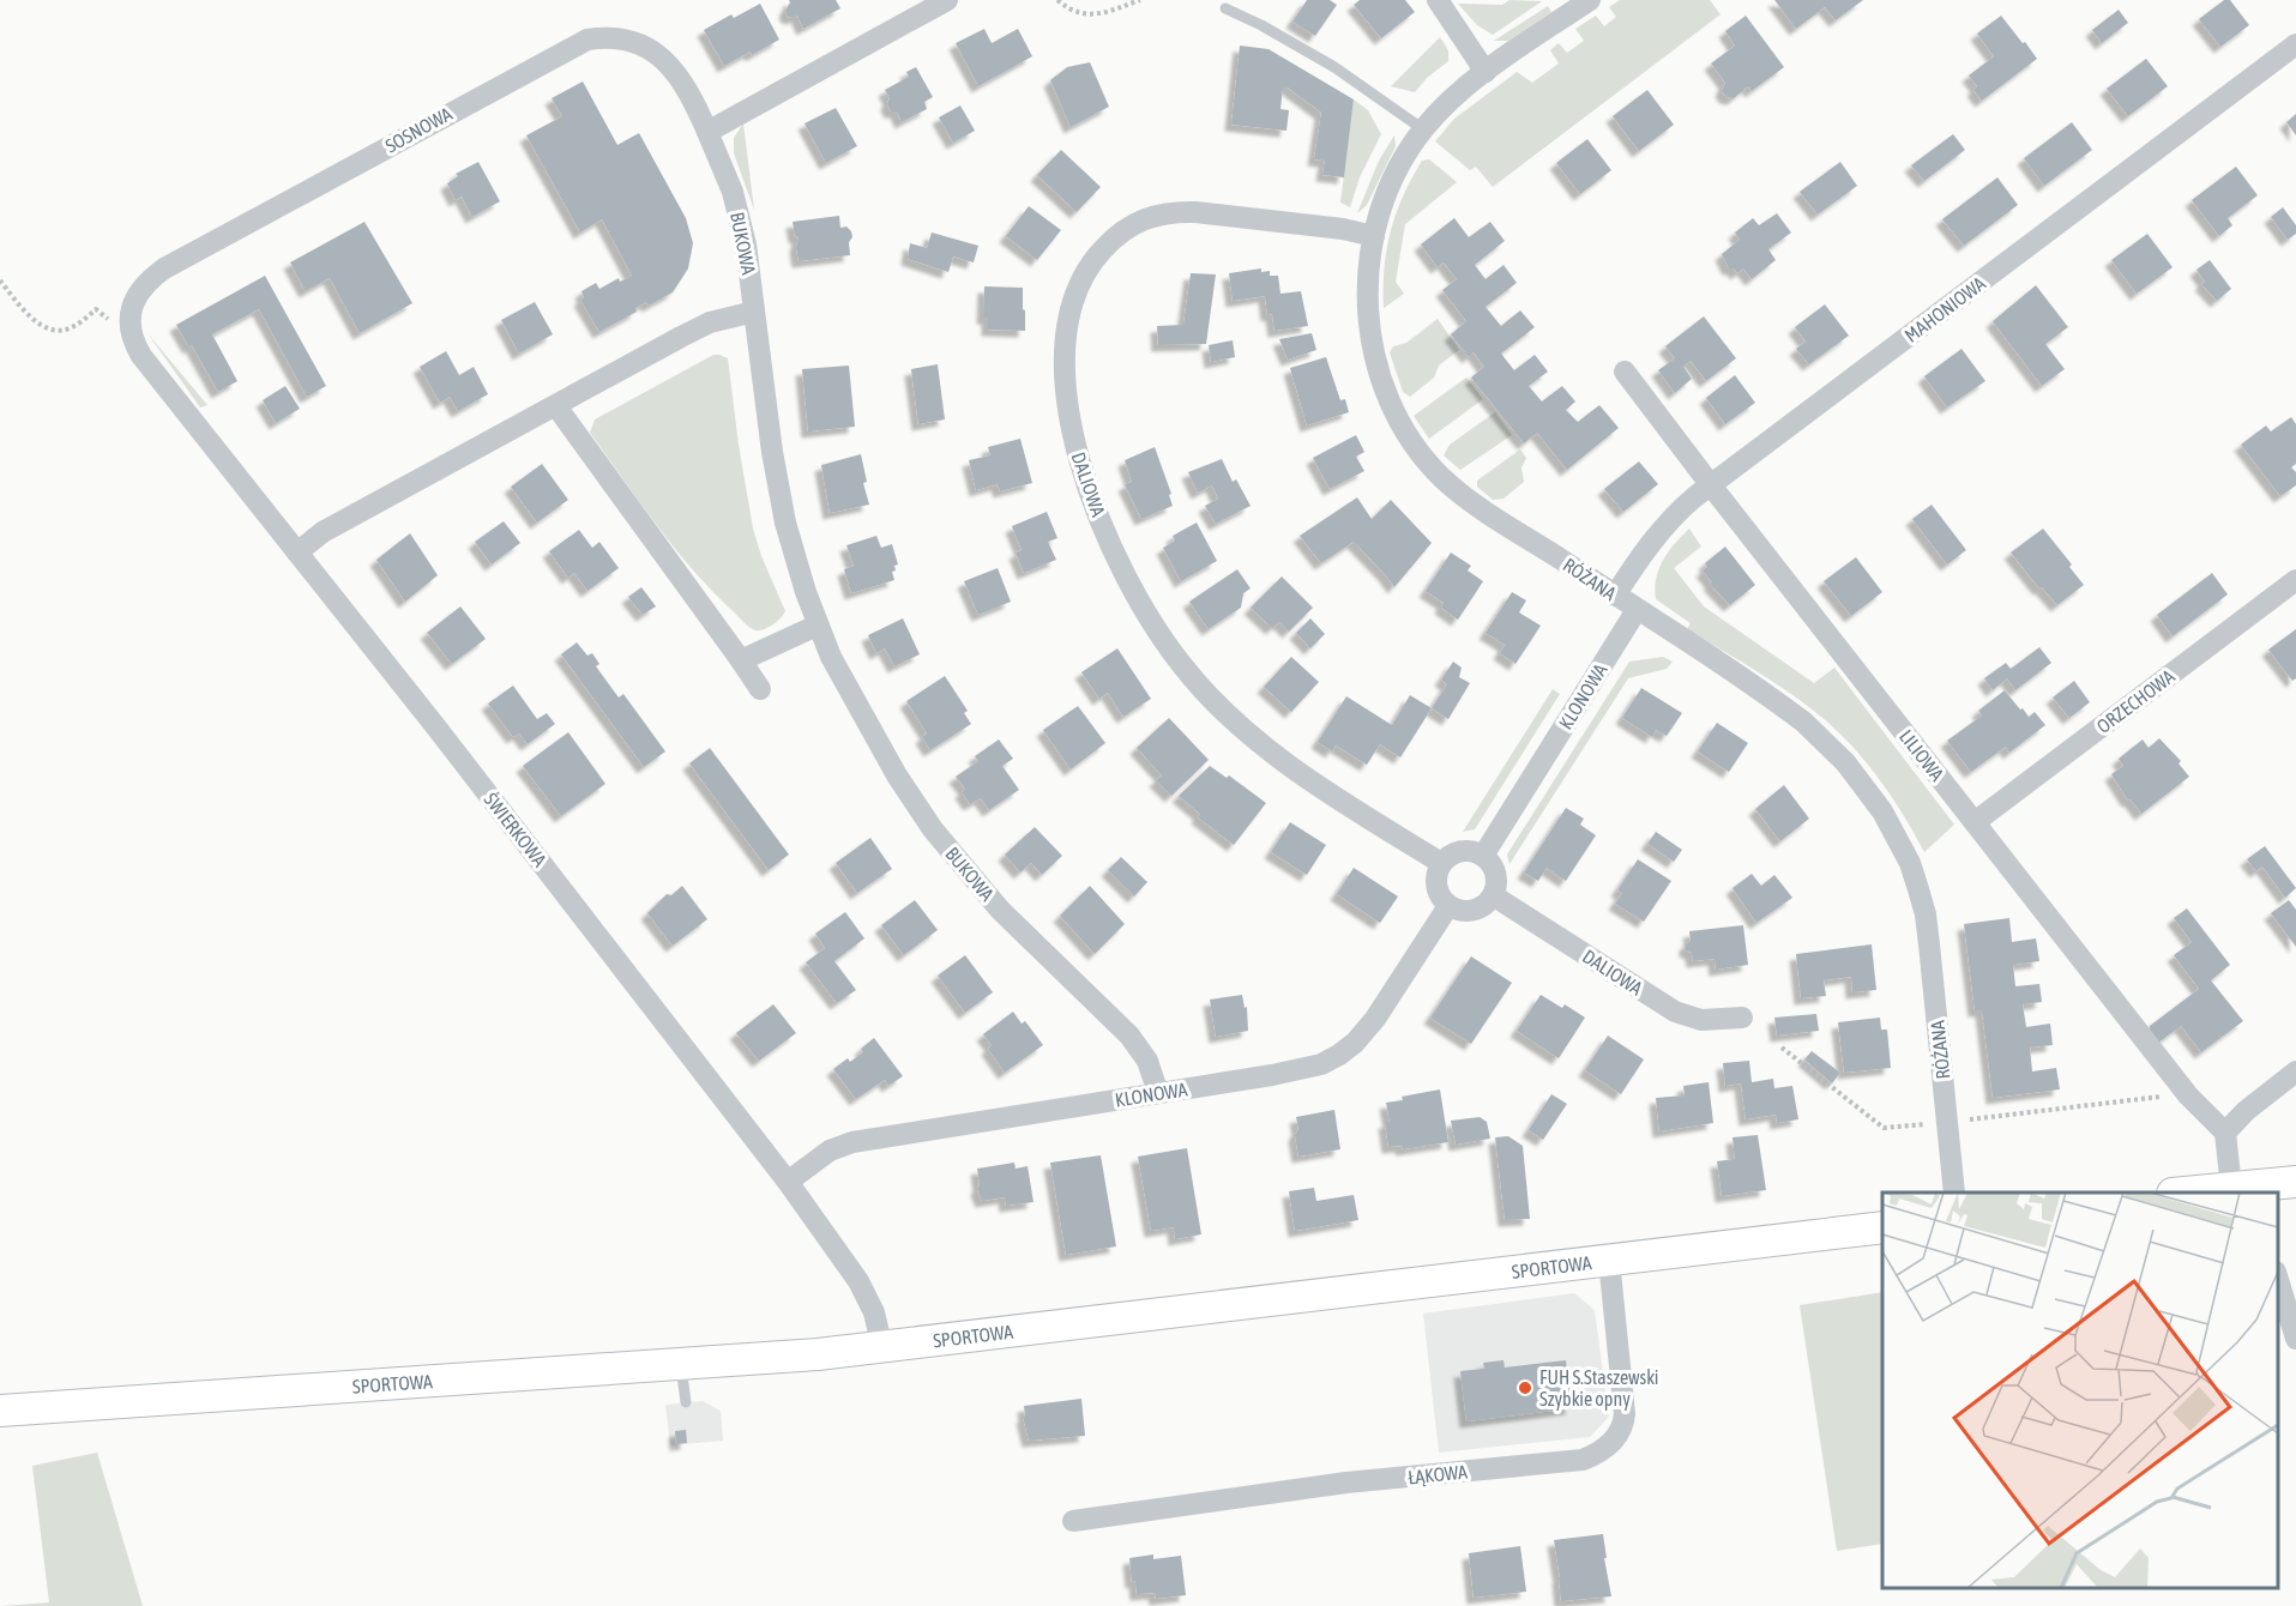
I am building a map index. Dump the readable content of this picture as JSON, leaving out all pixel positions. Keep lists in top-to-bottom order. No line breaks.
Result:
{"streets":{"street":["SOSNOWA","BUKOWA","MAHONIOWA","DALIOWA","RÓŻANA","KLONOWA","ORZECHOWA","LILIOWA","ŚWIERKOWA","SPORTOWA","ŁĄKOWA"]},"crossings":[["SOSNOWA","BUKOWA"],["SOSNOWA","ŚWIERKOWA"],["BUKOWA","KLONOWA"],["MAHONIOWA","RÓŻANA"],["MAHONIOWA","LILIOWA"],["DALIOWA","RÓŻANA"],["DALIOWA","KLONOWA"],["RÓŻANA","KLONOWA"],["KLONOWA","ŚWIERKOWA"],["ORZECHOWA","LILIOWA"],["ŚWIERKOWA","SPORTOWA"],["SPORTOWA","ŁĄKOWA"]],"places":["FUH S.Staszewski Szybkie opny"]}
